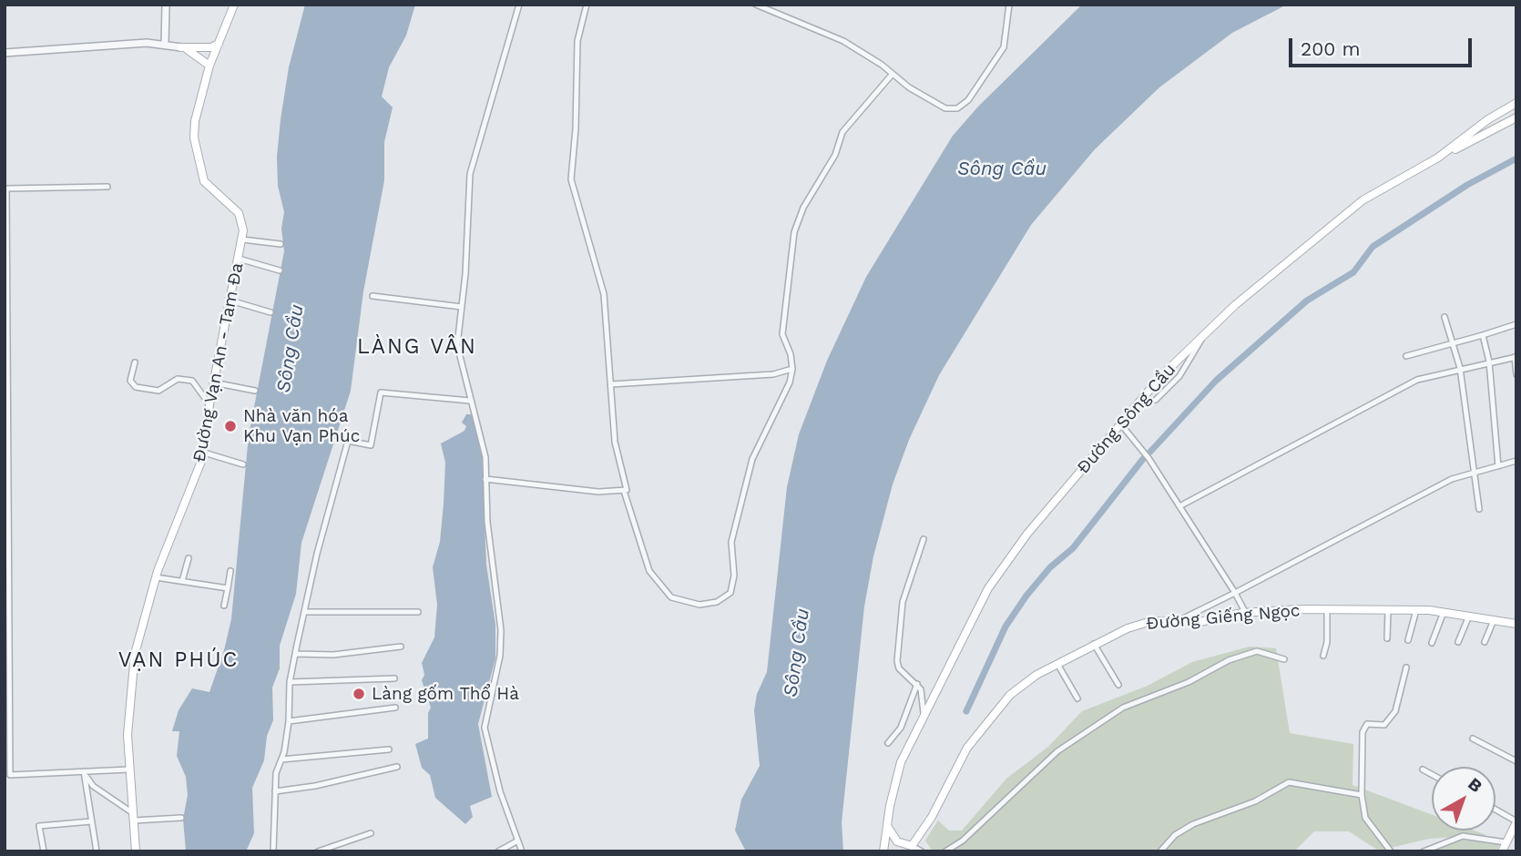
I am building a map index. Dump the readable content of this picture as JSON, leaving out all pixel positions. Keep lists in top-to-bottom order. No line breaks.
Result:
{"streets":{"main road":["Đường Vạn An - Tam Đa","Đường Sông Cầu","Đường Giếng Ngọc"]},"districts":["LÀNG VÂN","VẠN PHÚC"],"water":["Sông Cầu"],"places":["Nhà văn hóa Khu Vạn Phúc","Làng gốm Thổ Hà"],"scale_bar":"200 m","north":"top right"}
